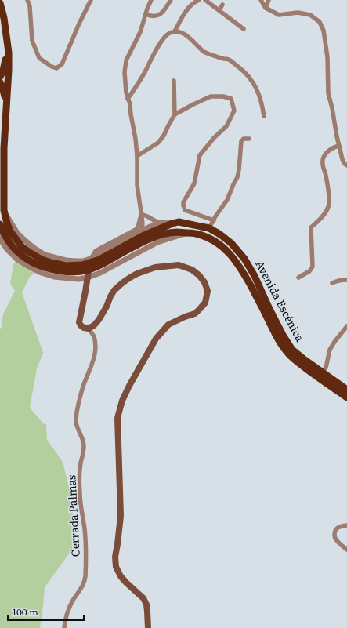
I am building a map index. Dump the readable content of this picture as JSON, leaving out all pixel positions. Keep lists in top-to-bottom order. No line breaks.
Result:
{"streets":{"main road":["Avenida Escénica"],"street":["Cerrada Palmas"]},"scale_bar":"100 m"}
